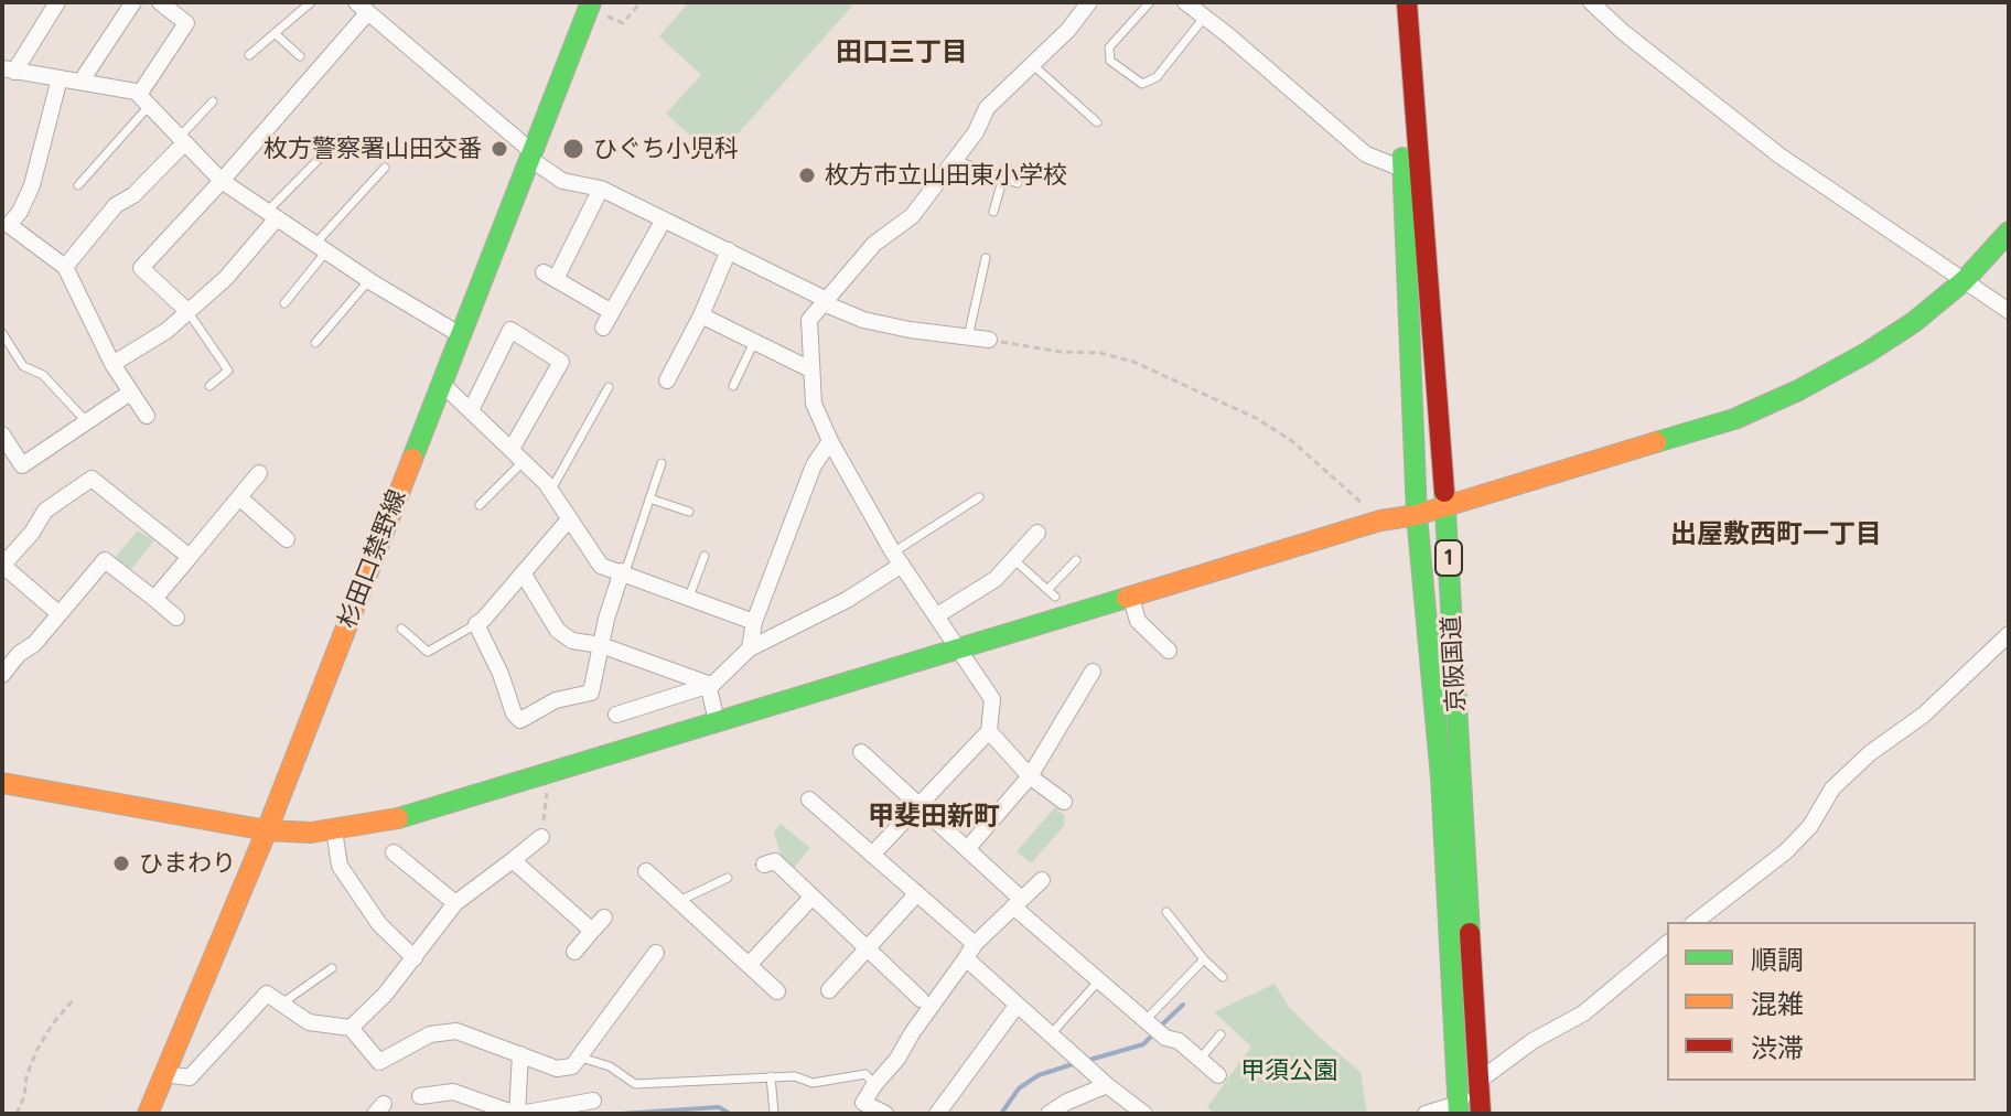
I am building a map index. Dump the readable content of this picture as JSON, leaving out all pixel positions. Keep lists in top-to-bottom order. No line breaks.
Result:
{"streets":{"main road":["1","杉田口禁野線","京阪国道"]},"districts":["田口三丁目","出屋敷西町一丁目","甲斐田新町"],"parks":["甲須公園"],"places":["枚方警察署山田交番","ひぐち小児科","枚方市立山田東小学校","ひまわり"],"legend":["順調","混雑","渋滞"]}
